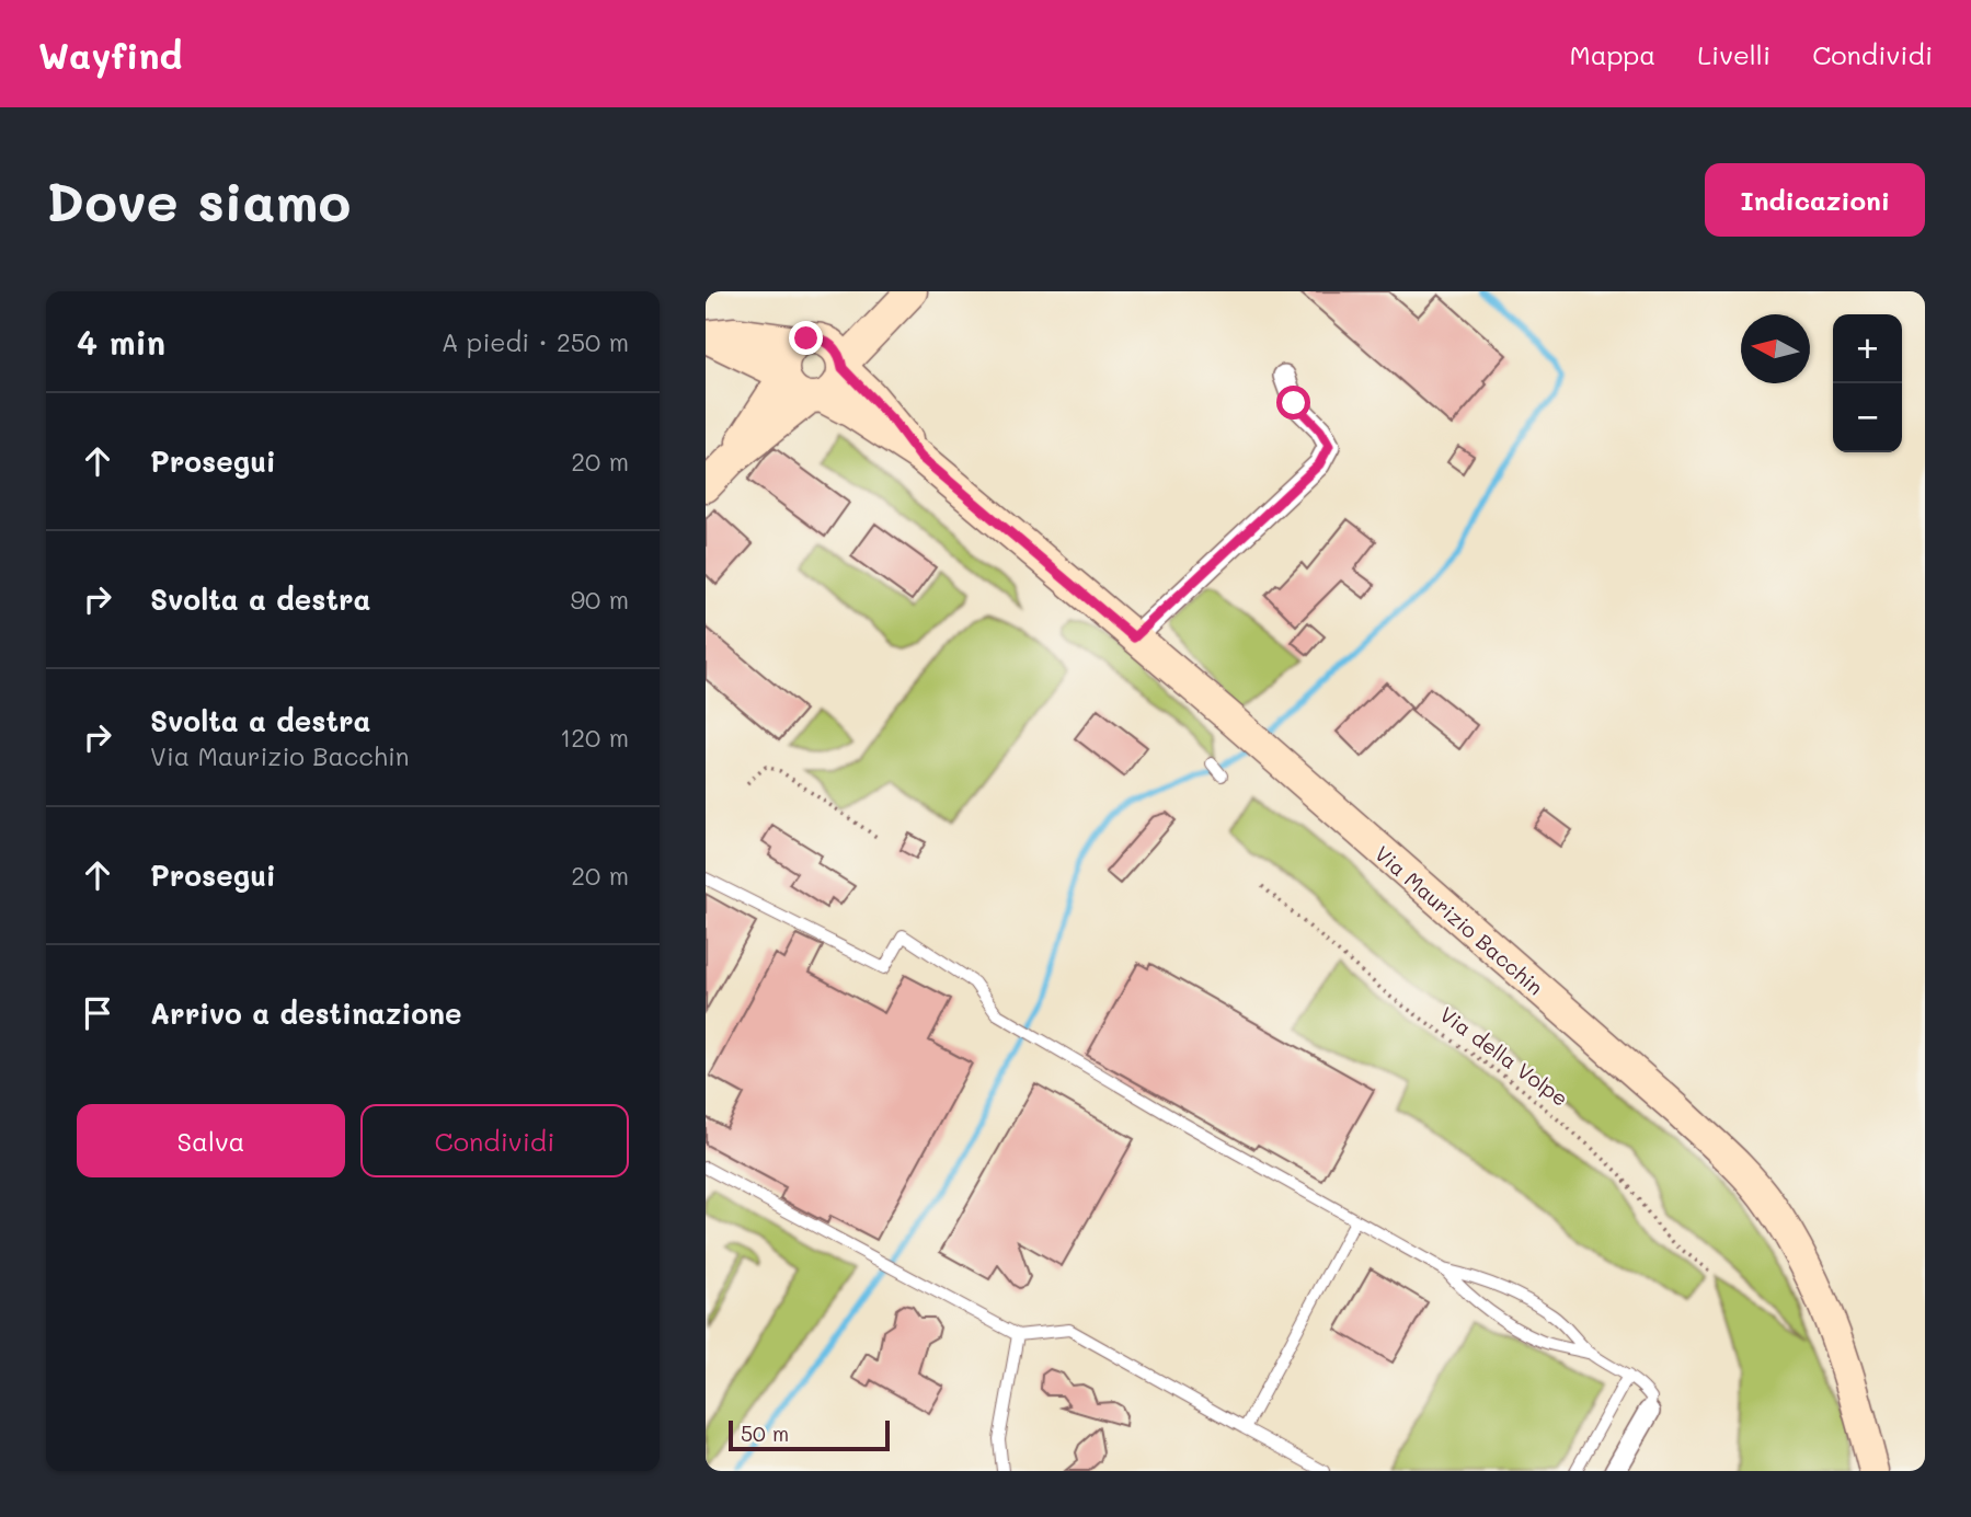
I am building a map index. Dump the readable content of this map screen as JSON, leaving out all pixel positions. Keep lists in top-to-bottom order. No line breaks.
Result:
{"streets":{"main road":["Via Maurizio Bacchin"],"path":["Via della Volpe"]},"scale_bar":"50 m","north":"left","page":{"header":"Wayfind","nav":["Mappa","Livelli","Condividi"],"buttons":["Indicazioni",["Salva","Condividi"]],"title":"Dove siamo","heading":["4 min","A piedi · 250 m"],"map_buttons":["+","−"],"list":[["Prosegui","20 m"],["Svolta a destra","90 m"],["Svolta a destra","Via Maurizio Bacchin","120 m"],["Prosegui","20 m"],"Arrivo a destinazione"],"scale":"50 m"}}
